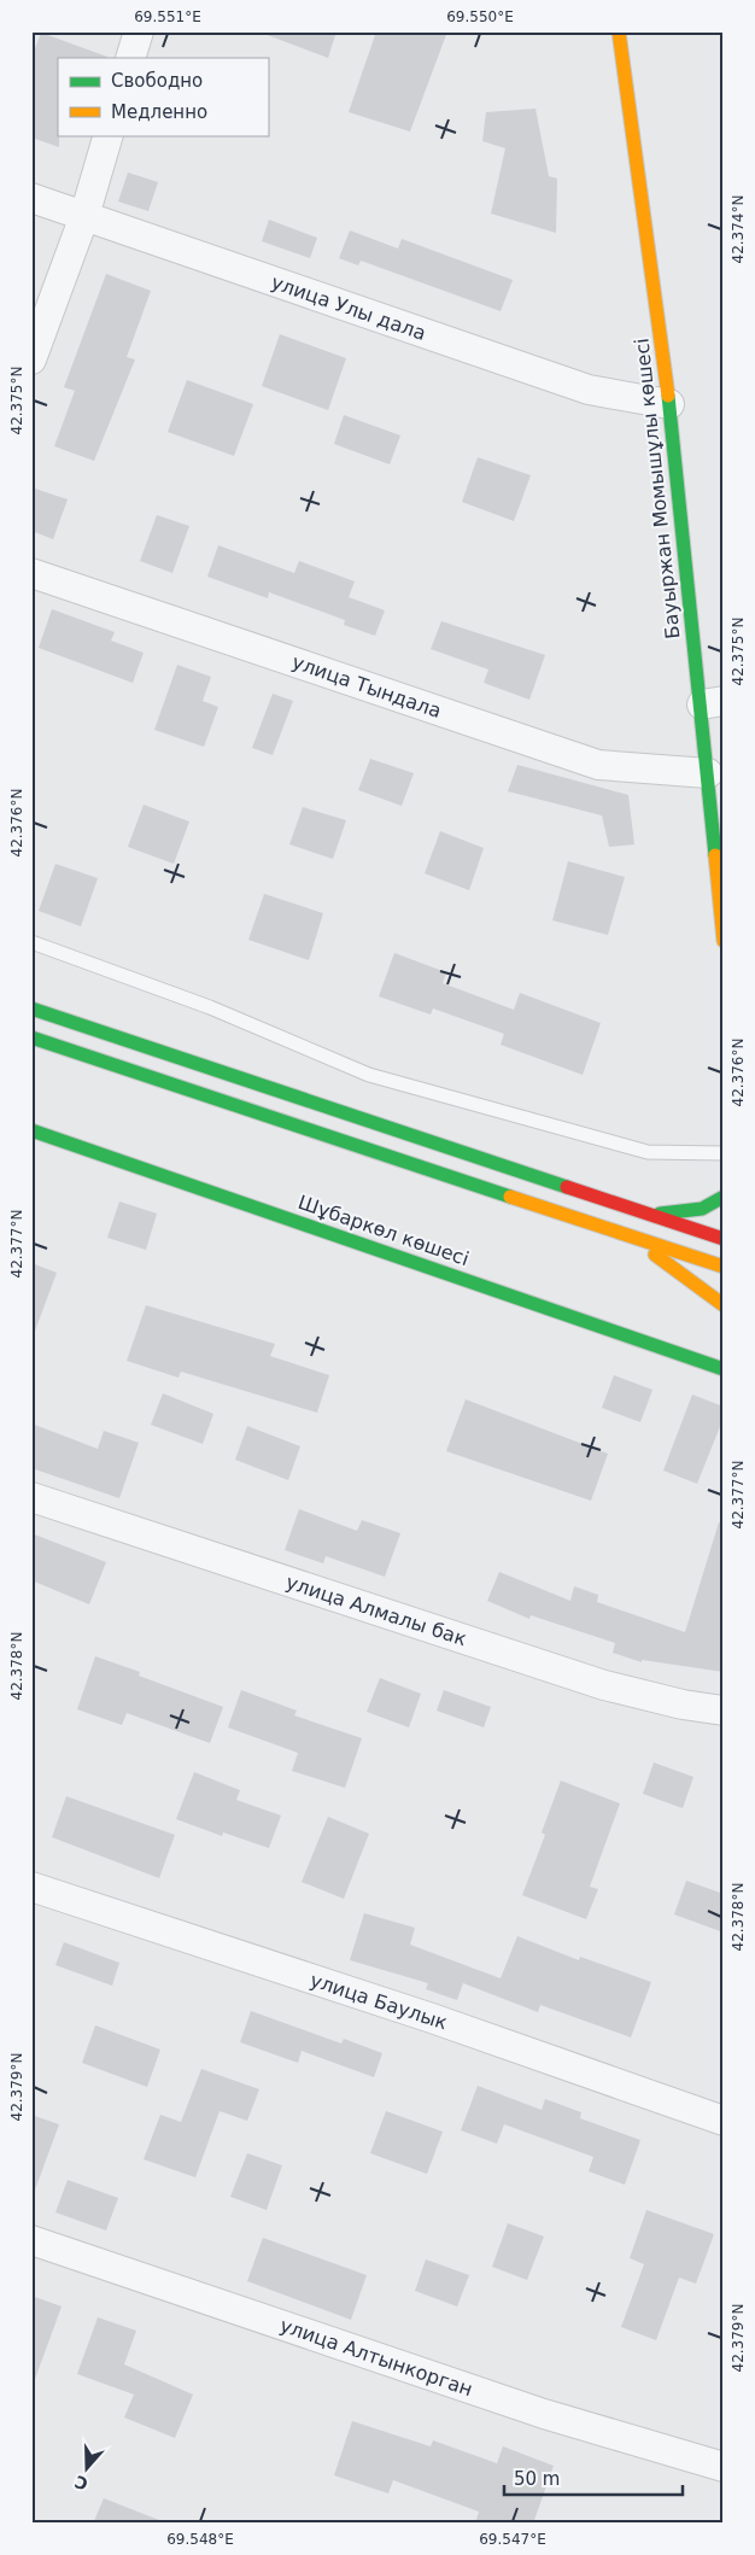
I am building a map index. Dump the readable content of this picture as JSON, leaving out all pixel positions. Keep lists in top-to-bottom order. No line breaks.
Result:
{"streets":{"street":["улица Улы дала","Бауыржан Момышұлы көшесі","улица Тындала","Шұбаркөл көшесі","улица Алмалы бак","улица Баулык","улица Алтынкорган"]},"crossings":[["улица Улы дала","Бауыржан Момышұлы көшесі"],["Бауыржан Момышұлы көшесі","улица Тындала"]],"legend":["Свободно","Медленно"],"scale_bar":"50 m","north":"bottom","coordinates":["69.551°E","69.550°E","42.374°N","42.375°N","42.376°N","42.377°N","42.378°N","42.379°N","69.548°E","69.547°E"]}
